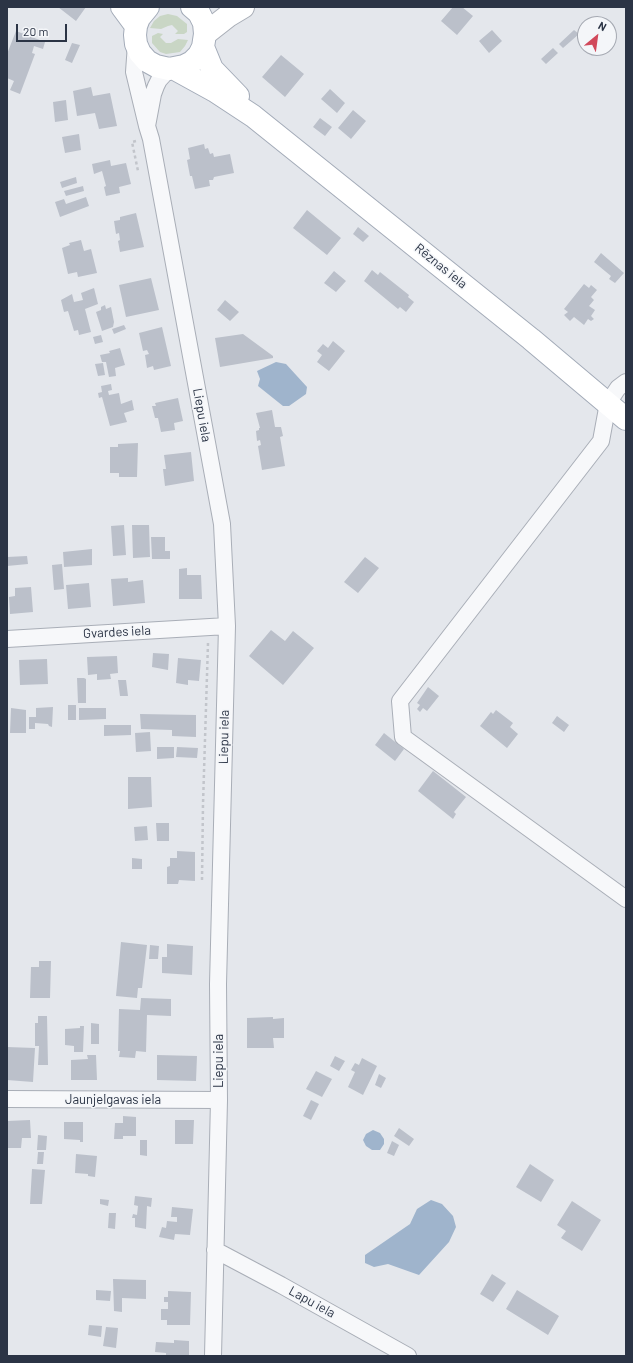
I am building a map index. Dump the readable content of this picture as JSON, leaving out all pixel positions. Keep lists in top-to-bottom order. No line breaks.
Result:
{"streets":{"main road":["Rēznas iela"],"street":["Liepu iela","Gvardes iela","Jaunjelgavas iela","Lapu iela"]},"crossings":[["Rēznas iela","Liepu iela"],["Liepu iela","Gvardes iela"],["Liepu iela","Jaunjelgavas iela"],["Liepu iela","Lapu iela"]],"scale_bar":"20 m","north":"top right"}
